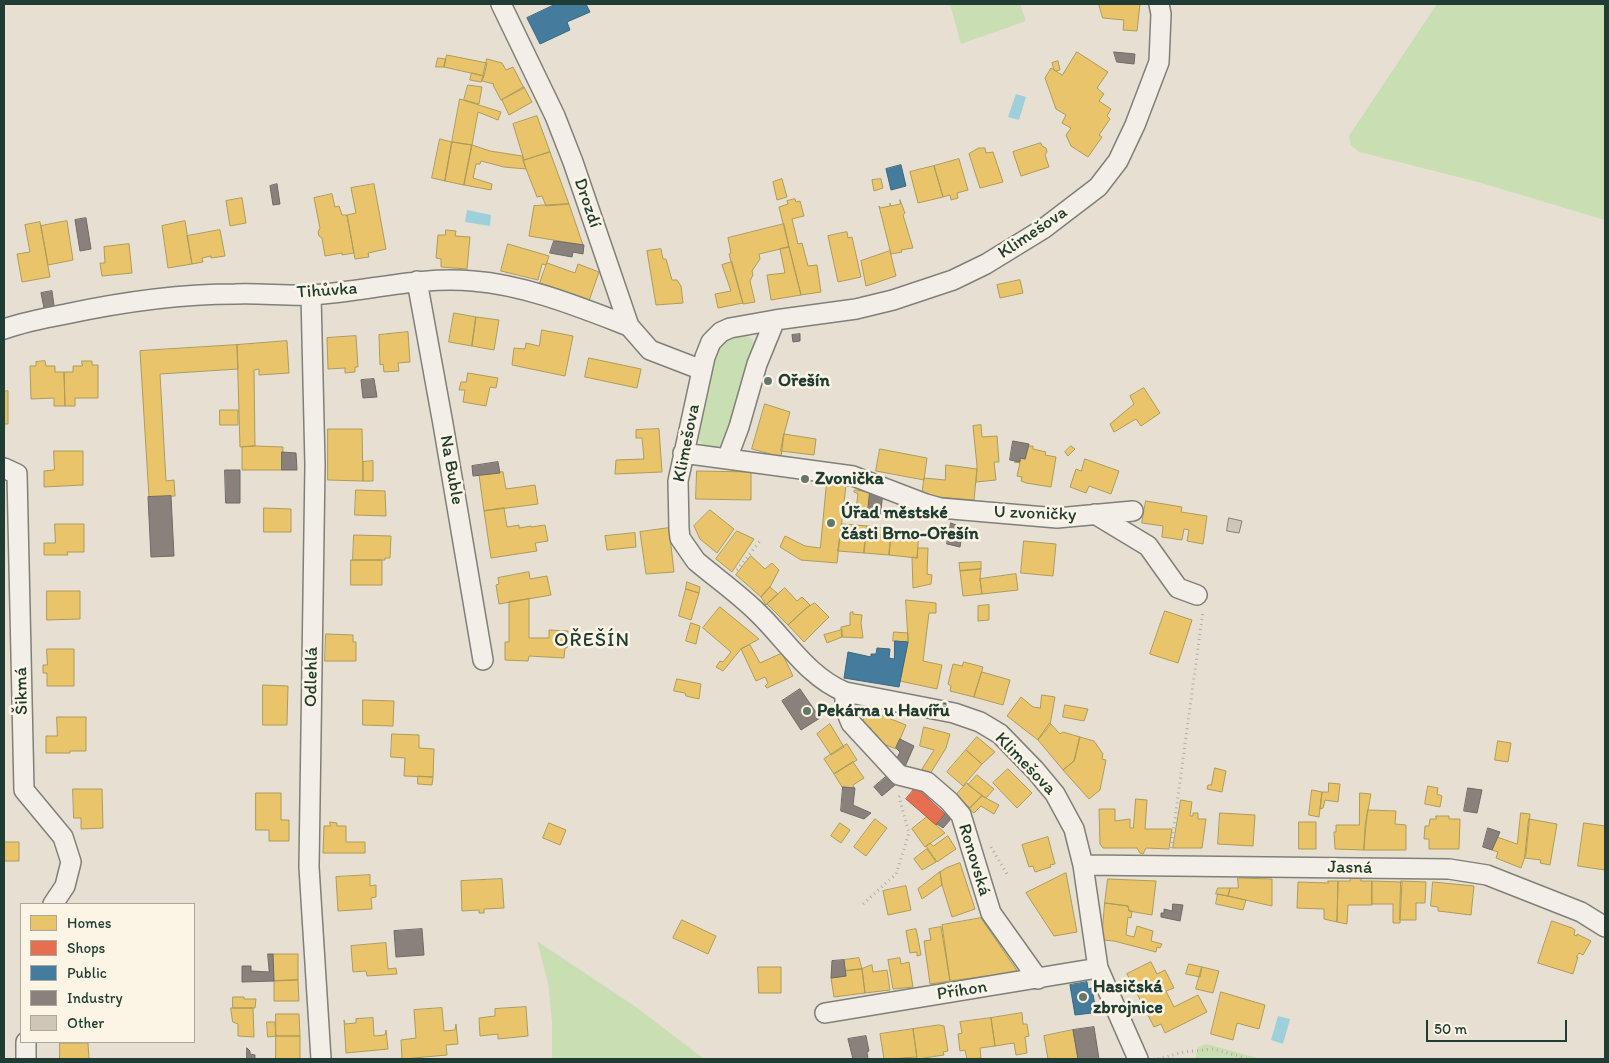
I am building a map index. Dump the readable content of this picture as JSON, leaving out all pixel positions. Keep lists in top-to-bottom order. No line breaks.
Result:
{"streets":{"street":["Drozdí","Klimešova","Tihůvka","Na Buble","U zvoničky","Odlehlá","Šikmá","Ronovská","Jasná","Příhon"]},"crossings":[["Drozdí","Klimešova"],["Drozdí","Tihůvka"],["Klimešova","U zvoničky"],["Klimešova","Ronovská"],["Klimešova","Jasná"],["Klimešova","Příhon"],["Tihůvka","Na Buble"],["Tihůvka","Odlehlá"],["Ronovská","Příhon"]],"districts":["OŘEŠÍN"],"places":["Ořešín","Zvonička","Úřad městské části Brno-Ořešín","Pekárna u Havířů","Hasičská zbrojnice"],"legend":["Homes","Shops","Public","Industry","Other"],"scale_bar":"50 m"}
